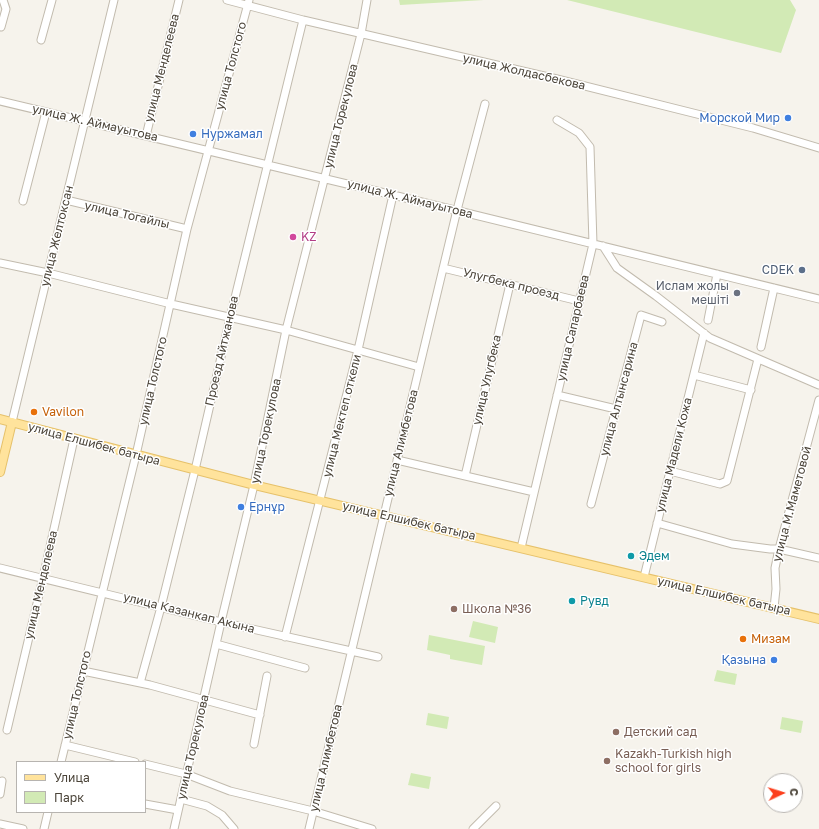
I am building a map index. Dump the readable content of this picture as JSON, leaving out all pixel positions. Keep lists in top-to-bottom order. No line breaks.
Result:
{"streets":{"main road":["улица Желтоксан","улица Елшибек батыра"],"street":["улица Толстого","улица Менделеева","улица Жолдасбекова","улица Торекулова","улица Ж. Аймауытова","улица Тогайлы","Улугбека проезд","улица Сапарбаева","Проезд Айтжанова","улица Улугбека","улица Алтынсарина","улица Мектеп откели","улица Алимбетова","улица Мадели Кожа","улица М.Маметовой","улица Казанкап Акына"]},"crossings":[["улица Толстого","улица Жолдасбекова"],["улица Толстого","улица Ж. Аймауытова"],["улица Толстого","улица Тогайлы"],["улица Толстого","улица Елшибек батыра"],["улица Толстого","улица Казанкап Акына"],["улица Менделеева","улица Ж. Аймауытова"],["улица Менделеева","улица Елшибек батыра"],["улица Менделеева","улица Казанкап Акына"],["улица Жолдасбекова","улица Торекулова"],["улица Жолдасбекова","Проезд Айтжанова"],["улица Торекулова","улица Ж. Аймауытова"],["улица Торекулова","улица Елшибек батыра"],["улица Торекулова","улица Казанкап Акына"],["улица Ж. Аймауытова","улица Желтоксан"],["улица Ж. Аймауытова","улица Сапарбаева"],["улица Ж. Аймауытова","Проезд Айтжанова"],["улица Ж. Аймауытова","улица Мектеп откели"],["улица Ж. Аймауытова","улица Алимбетова"],["улица Тогайлы","улица Желтоксан"],["улица Желтоксан","улица Елшибек батыра"],["Улугбека проезд","улица Сапарбаева"],["Улугбека проезд","улица Улугбека"],["Улугбека проезд","улица Алимбетова"],["улица Сапарбаева","улица Елшибек батыра"],["Проезд Айтжанова","улица Елшибек батыра"],["Проезд Айтжанова","улица Казанкап Акына"],["улица Мектеп откели","улица Елшибек батыра"],["улица Мектеп откели","улица Казанкап Акына"],["улица Алимбетова","улица Елшибек батыра"],["улица Алимбетова","улица Казанкап Акына"],["улица Елшибек батыра","улица Мадели Кожа"],["улица Елшибек батыра","улица М.Маметовой"]],"places":["Морской Мир","Нуржамал","KZ","CDEK","Ислам жолы мешіті","Vavilon","Ернұр","Эдем","Рувд","Школа №36","Мизам","Қазына","Детский сад","Kazakh-Turkish high school for girls"],"legend":["Улица","Парк"],"north":"right"}
